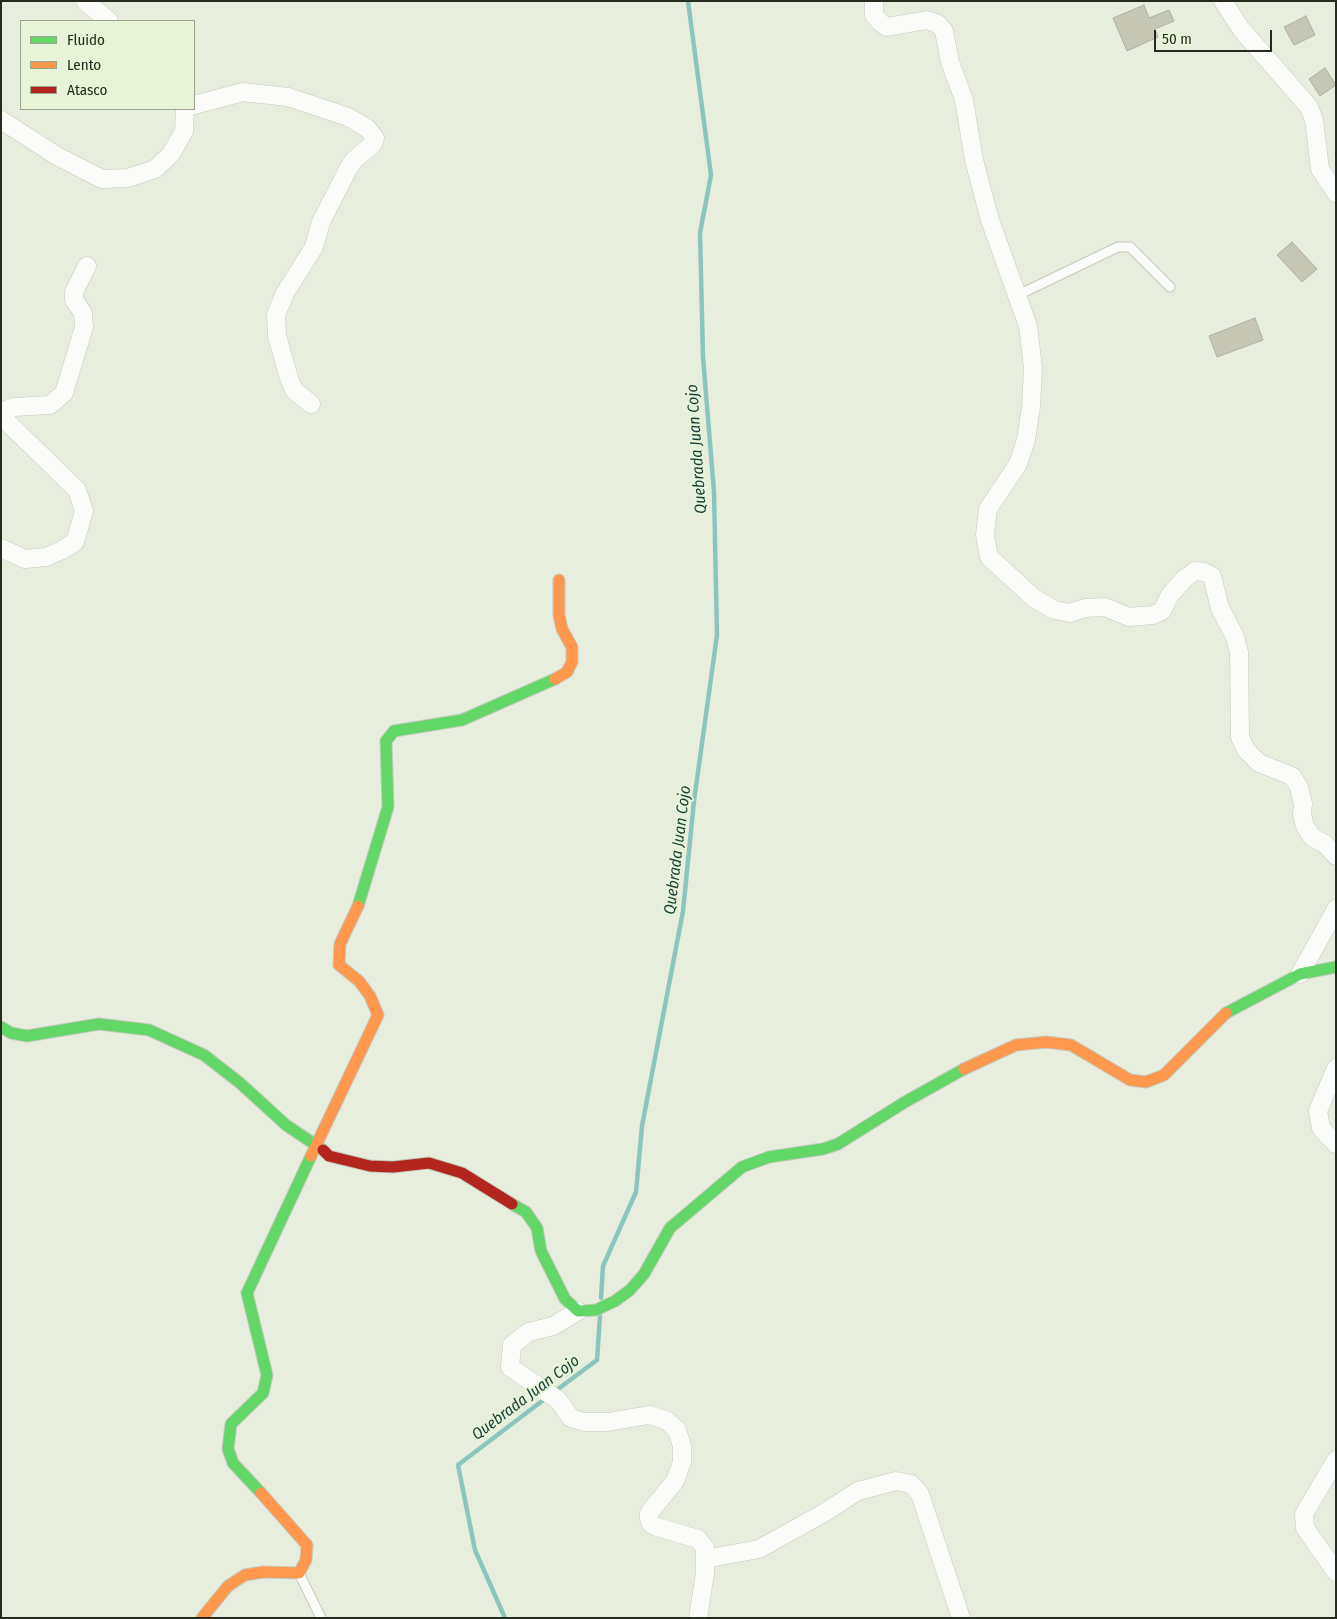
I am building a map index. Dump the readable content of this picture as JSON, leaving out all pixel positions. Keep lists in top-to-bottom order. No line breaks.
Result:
{"water":["Quebrada Juan Cojo"],"legend":["Fluido","Lento","Atasco"],"scale_bar":"50 m"}
